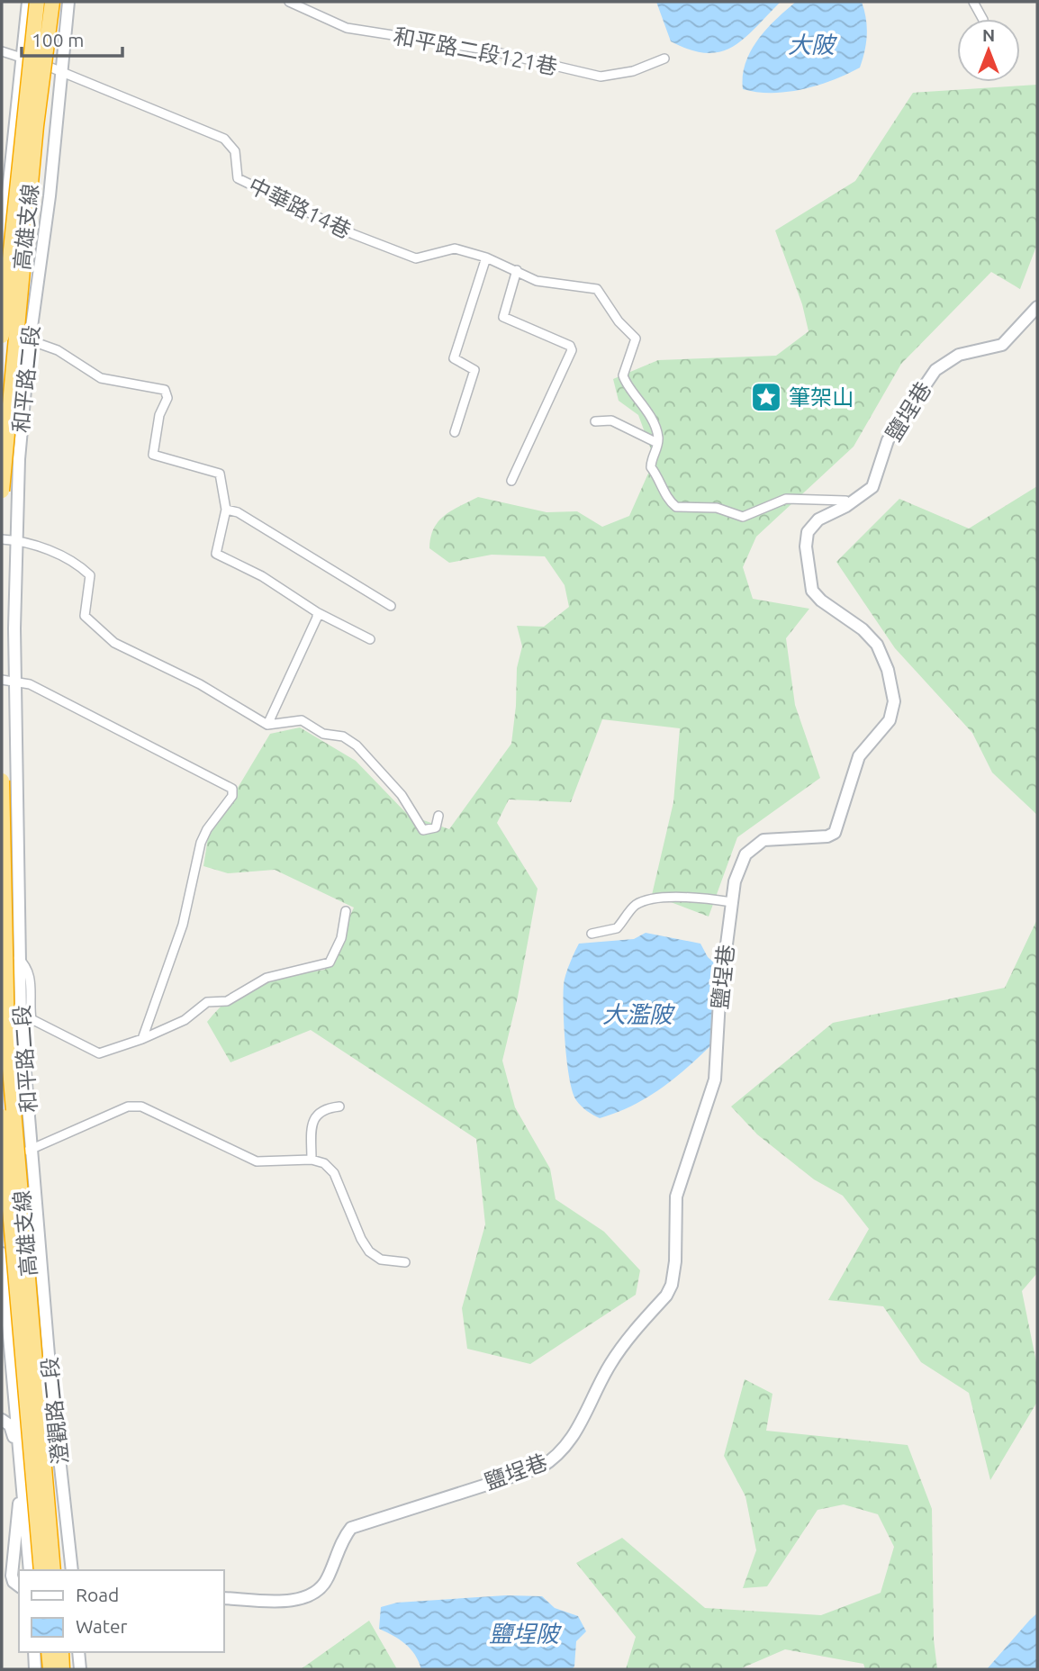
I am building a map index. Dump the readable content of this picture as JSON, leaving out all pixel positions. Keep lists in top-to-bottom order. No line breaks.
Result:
{"streets":{"highway":["高雄支線"],"street":["和平路二段121巷","中華路14巷","和平路二段","鹽埕巷","澄觀路二段"]},"crossings":[["中華路14巷","和平路二段"],["中華路14巷","鹽埕巷"],["和平路二段","澄觀路二段"]],"water":["大陂","大濫陂","鹽埕陂"],"places":{"place":["筆架山"]},"legend":["Road","Water"],"scale_bar":"100 m","north":"top"}
